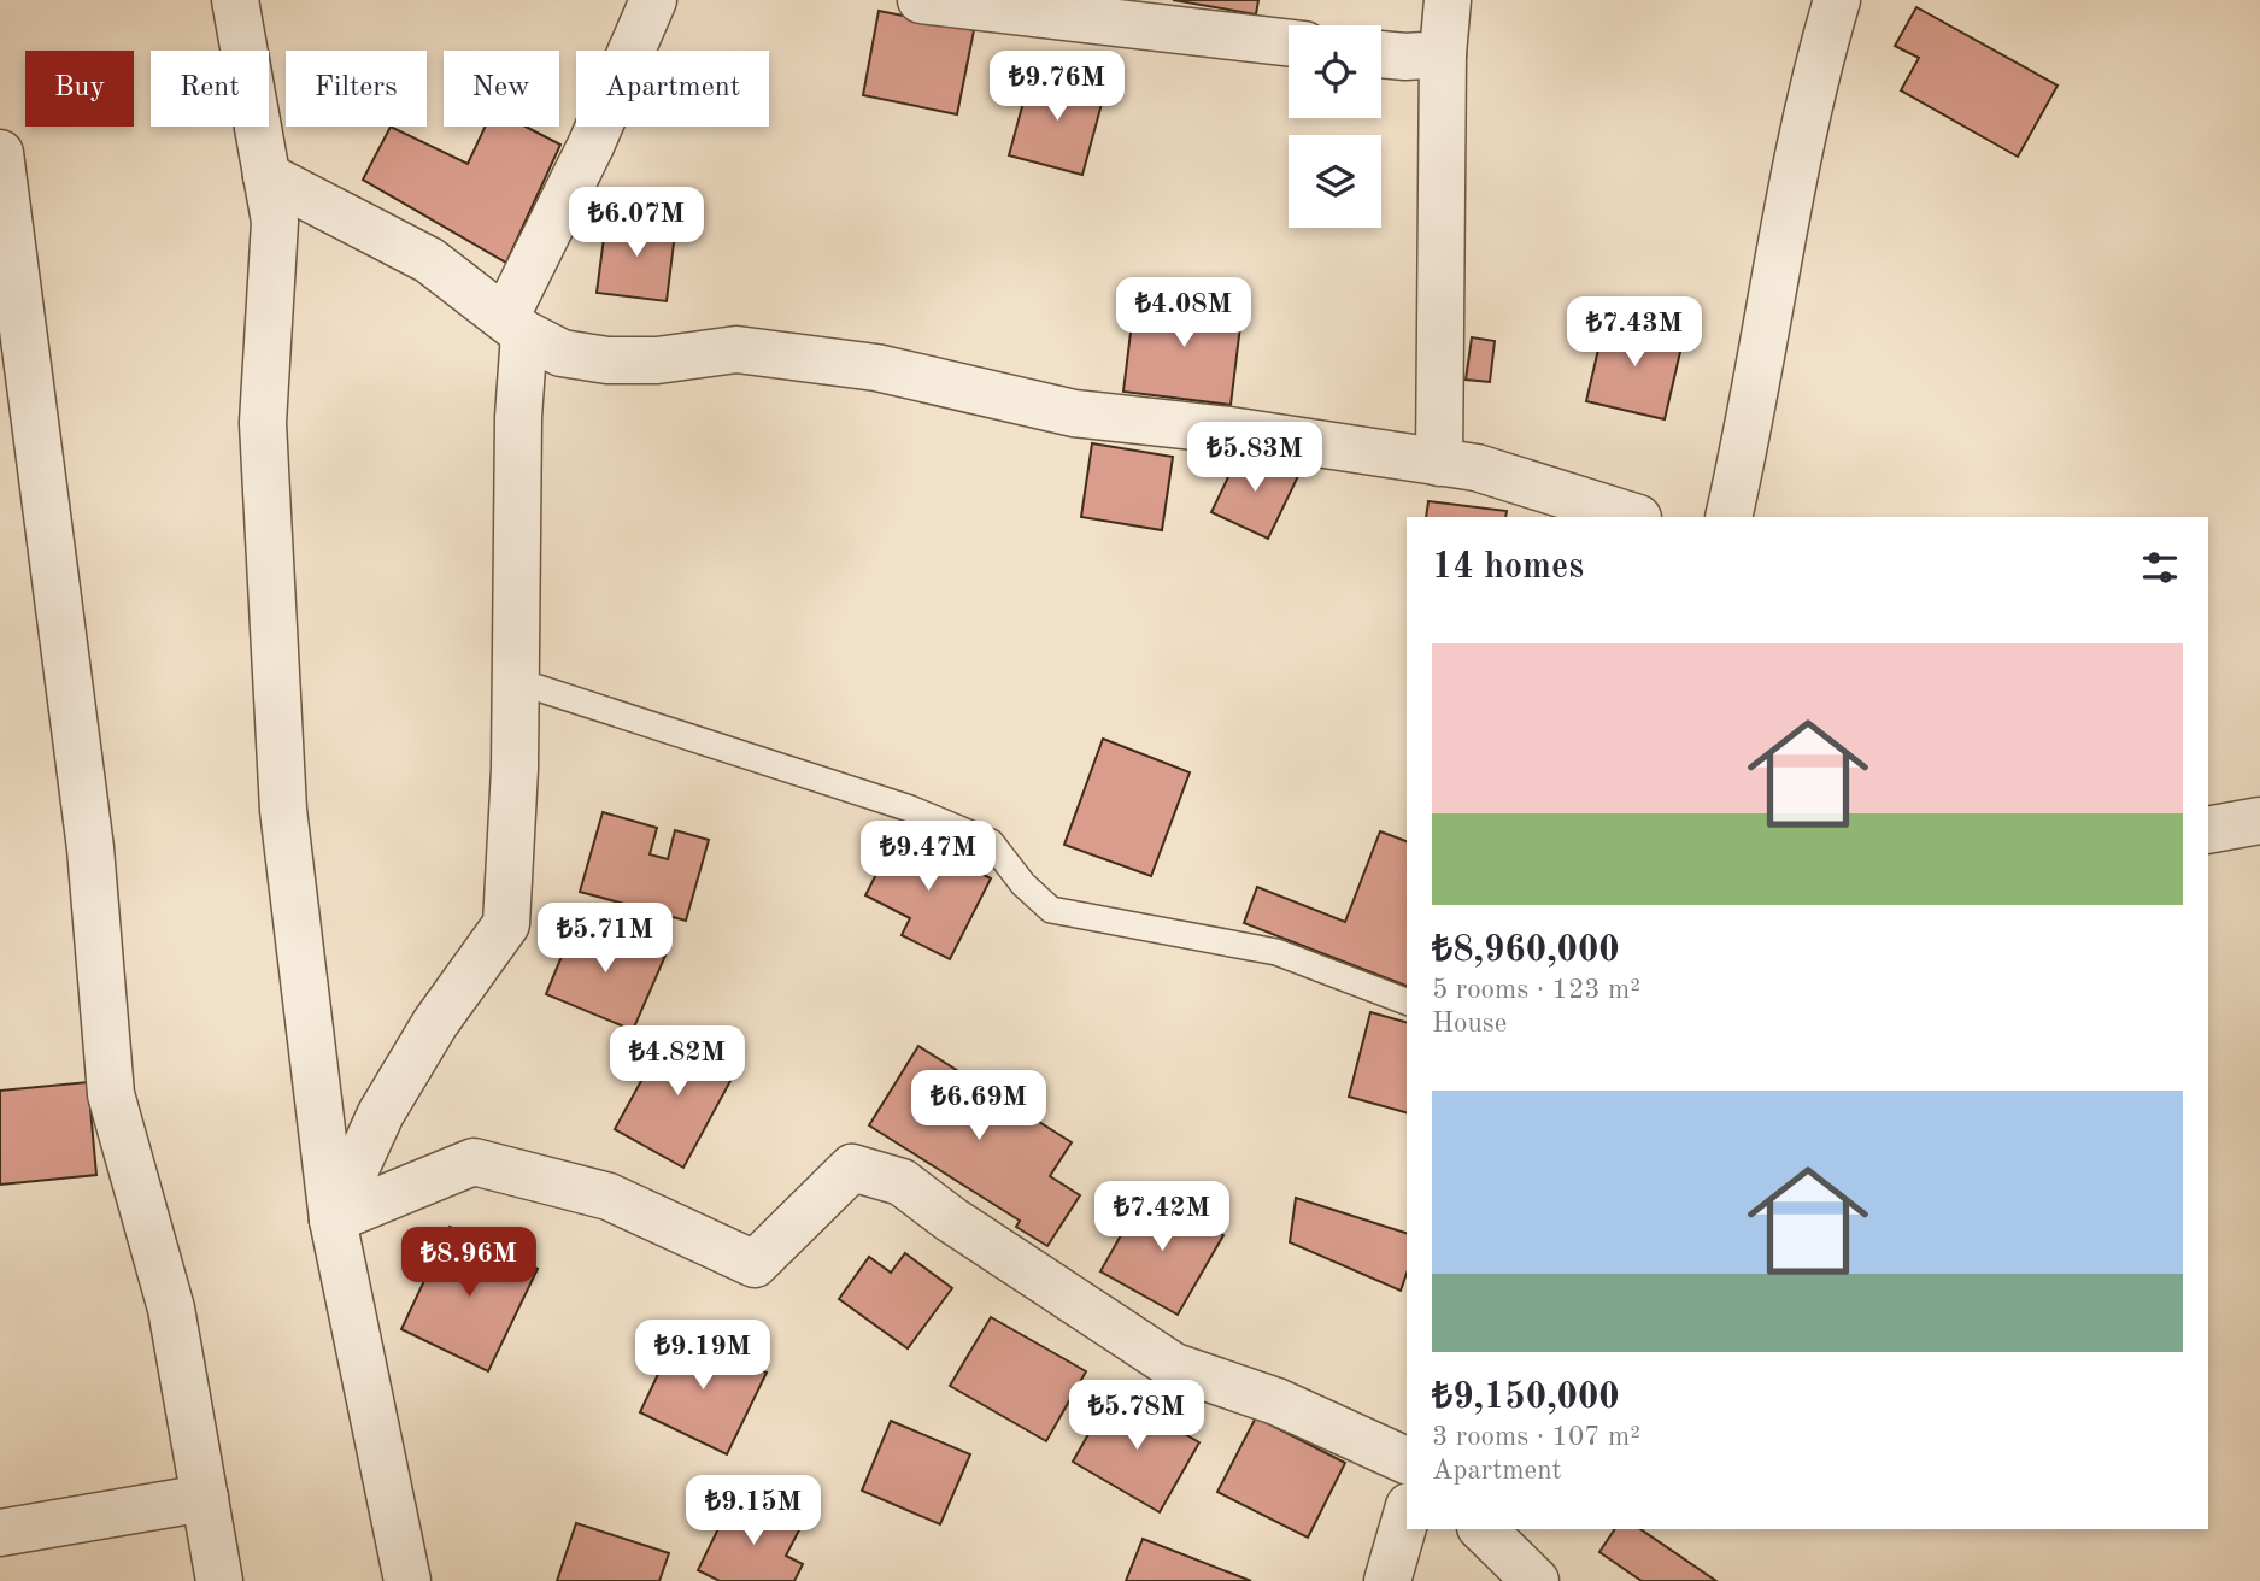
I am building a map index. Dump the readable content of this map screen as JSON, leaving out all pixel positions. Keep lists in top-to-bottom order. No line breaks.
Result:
{"page":{"price":["₺9.76M","₺6.07M","₺4.08M","₺7.43M","₺5.83M","₺9.47M","₺5.71M","₺4.82M","₺6.69M","₺7.42M","₺8.96M","₺9.19M","₺5.78M","₺9.15M"],"chip":["Buy","Rent","Filters","New","Apartment"],"heading":"14 homes","list":[{"name":"₺8,960,000","note":"5 rooms · 123 m² · House"},{"name":"₺9,150,000","note":"3 rooms · 107 m² · Apartment"}]}}
